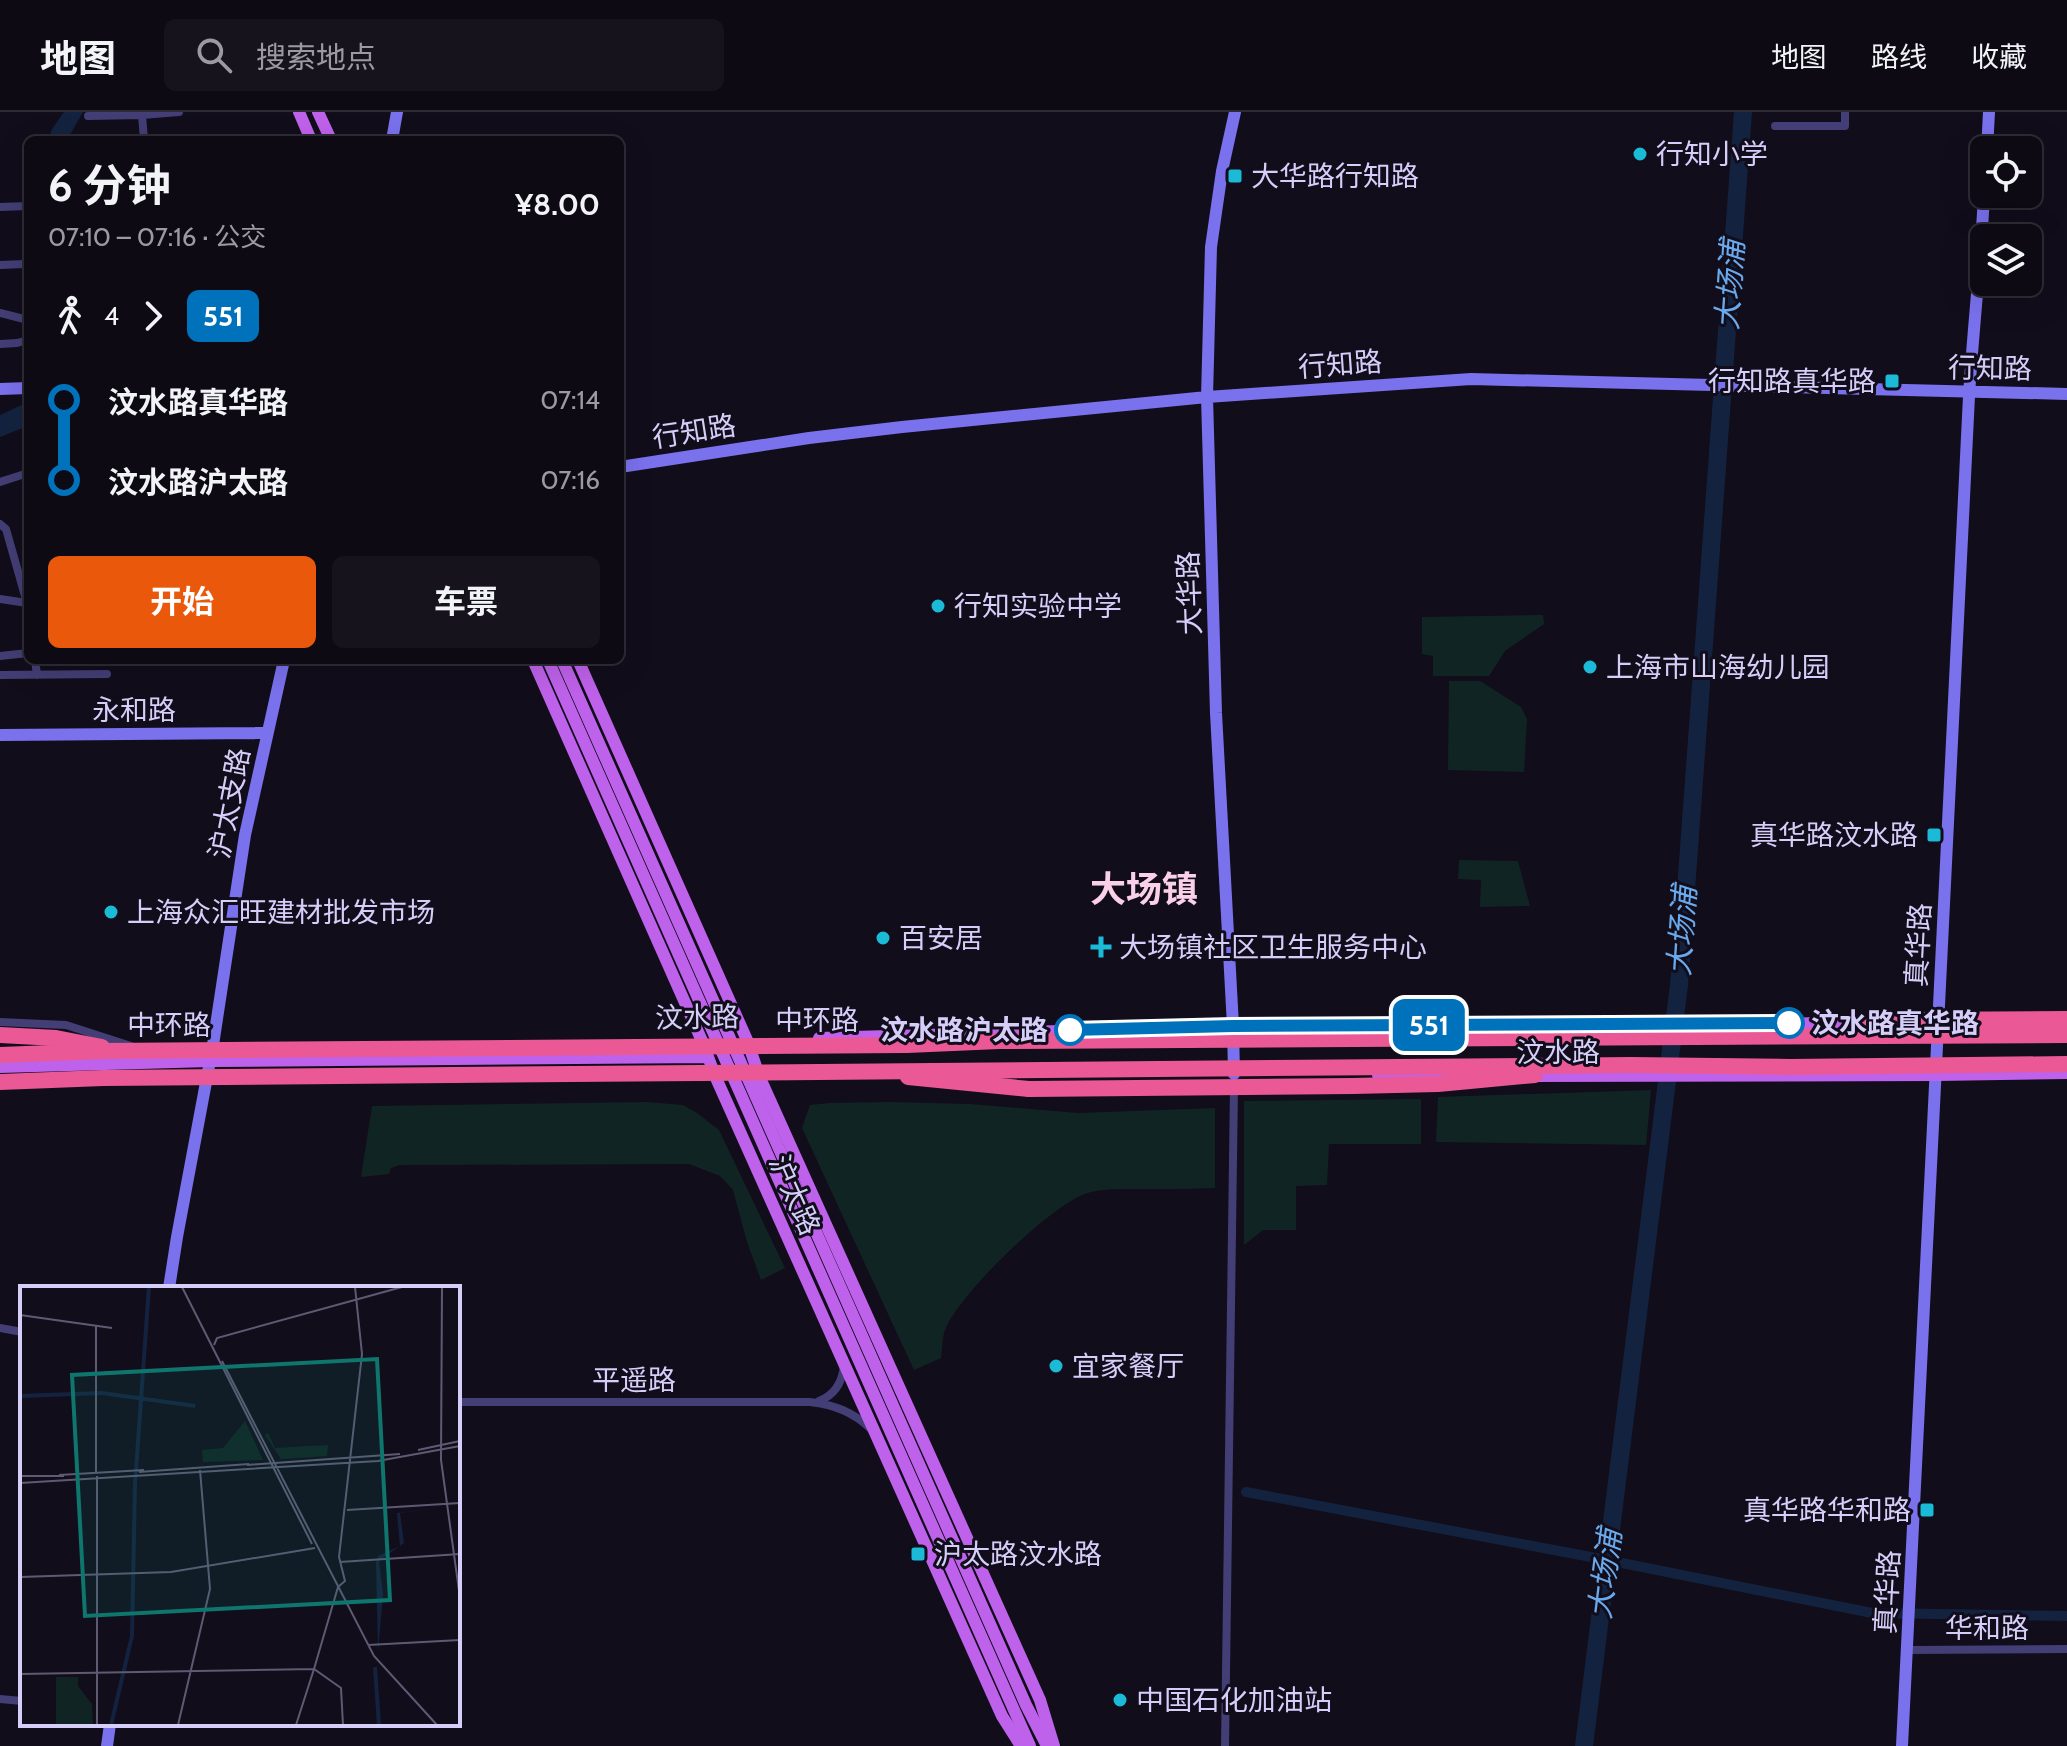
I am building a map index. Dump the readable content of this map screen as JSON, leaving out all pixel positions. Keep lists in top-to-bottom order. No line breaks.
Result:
{"streets":{"highway":["中环路"],"main road":["汶水路","沪太路"],"street":["行知路","大华路","永和路","沪太支路","真华路","平遥路","华和路"]},"crossings":[["行知路","大华路"],["行知路","真华路"],["大华路","汶水路"],["永和路","沪太支路"],["沪太支路","汶水路"],["真华路","汶水路"],["真华路","华和路"],["汶水路","中环路"],["汶水路","沪太路"],["沪太路","平遥路"]],"districts":["大场镇"],"water":["大场浦"],"places":{"other":["行知小学","行知实验中学","上海市山海幼儿园","上海众汇旺建材批发市场","百安居","汶水路真华路","汶水路沪太路","宜家餐厅","中国石化加油站"],"transit":["大华路行知路","行知路真华路","真华路汶水路","真华路华和路","沪太路汶水路"],"health":["大场镇社区卫生服务中心"]},"lines":["bus line 551"],"page":{"header":"地图","search":"搜索地点","nav":["地图","路线","收藏"],"on_map":"551","heading":["6 分钟","07:10 – 07:16 · 公交","¥8.00"],"legs":["4","551"],"list":[{"name":"汶水路真华路","value":"07:14"},{"name":"汶水路沪太路","value":"07:16"}],"buttons":["开始","车票"]}}
